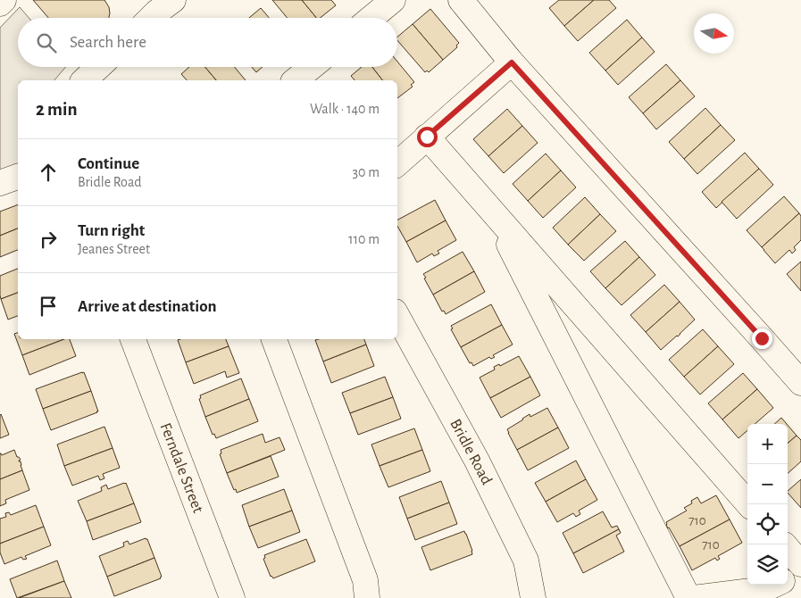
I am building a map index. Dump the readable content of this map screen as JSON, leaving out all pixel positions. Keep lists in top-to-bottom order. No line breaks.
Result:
{"streets":{"street":["Bridle Road","Ferndale Street"]},"house_numbers":["710","710"],"north":"right","page":{"search":"Search here","heading":["2 min","Walk · 140 m"],"list":[["Continue","Bridle Road","30 m"],["Turn right","Jeanes Street","110 m"],"Arrive at destination"],"map_buttons":["+","−"]}}
